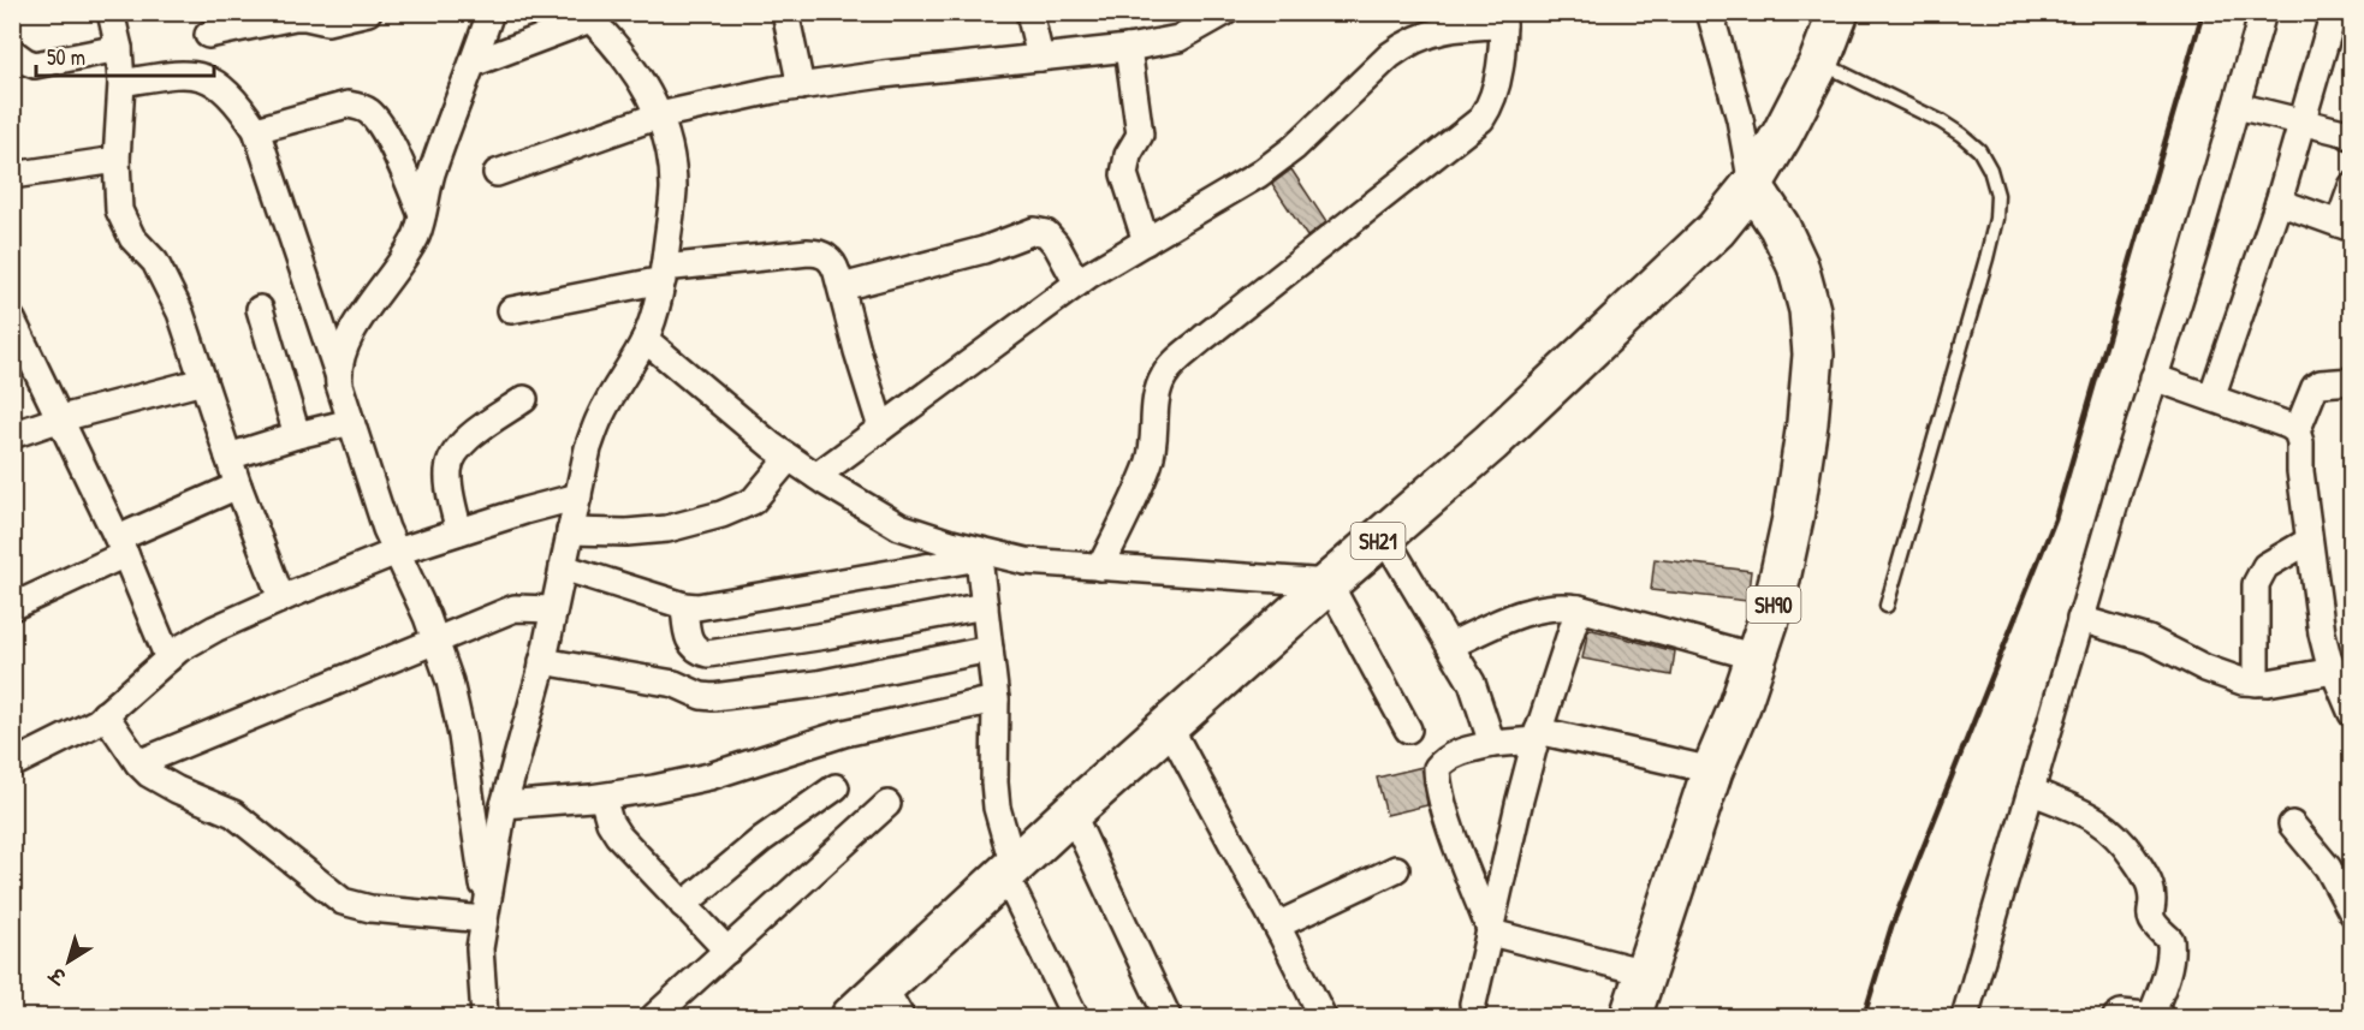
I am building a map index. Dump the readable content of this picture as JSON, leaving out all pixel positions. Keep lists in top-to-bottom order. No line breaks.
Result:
{"streets":{"main road":["SH21","SH90"]},"crossings":[["SH21","SH90"]],"scale_bar":"50 m","north":"bottom left"}
